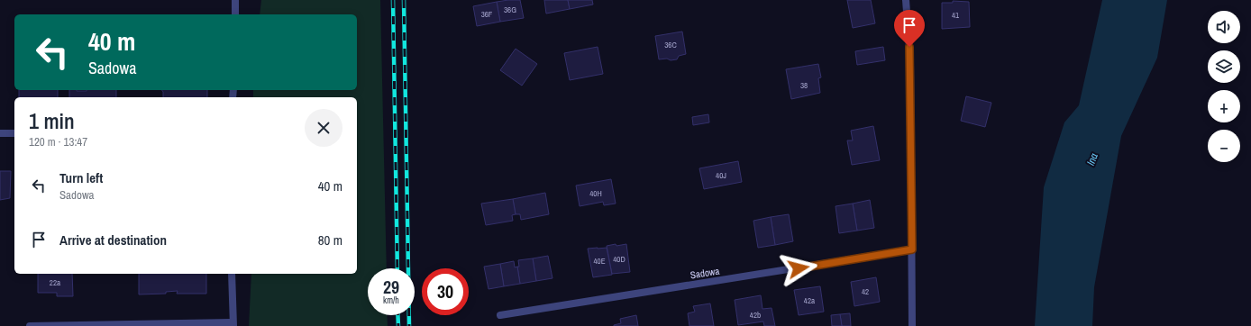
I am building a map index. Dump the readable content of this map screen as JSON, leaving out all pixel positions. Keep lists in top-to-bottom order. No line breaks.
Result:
{"streets":{"street":["Sadowa"]},"water":["Ina"],"house_numbers":["36G","36F","41","36C","38","40J","40H","40D","40E","22a","42","42a","42b"],"page":{"map_buttons":["+","−"],"turn":["40 m","Sadowa"],"heading":["1 min","120 m · 13:47"],"list":[{"name":"Turn left","note":"Sadowa","value":"40 m"},{"name":"Arrive at destination","value":"80 m"}],"speed":"29 km/h","limit":"30"}}
